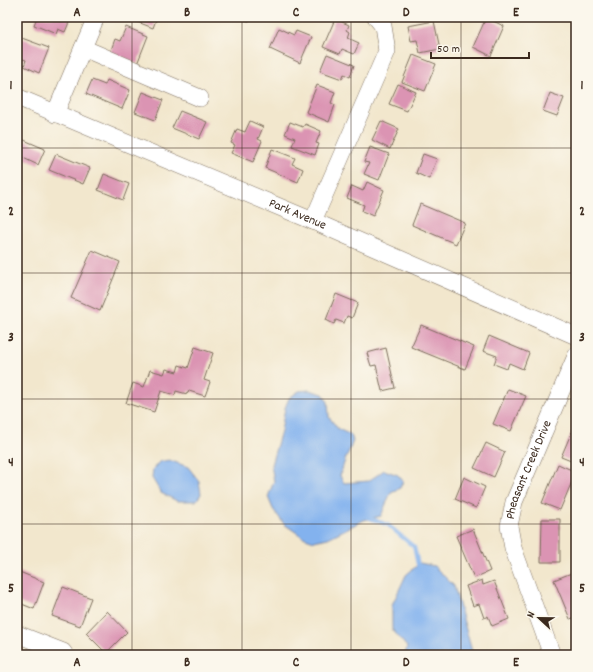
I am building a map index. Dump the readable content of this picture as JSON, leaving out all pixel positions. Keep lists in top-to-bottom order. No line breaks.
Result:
{"streets":{"street":["Park Avenue","Pheasant Creek Drive"]},"scale_bar":"50 m","north":"left","grid":{"columns":["A","B","C","D","E"],"rows":["1","2","3","4","5"]}}
